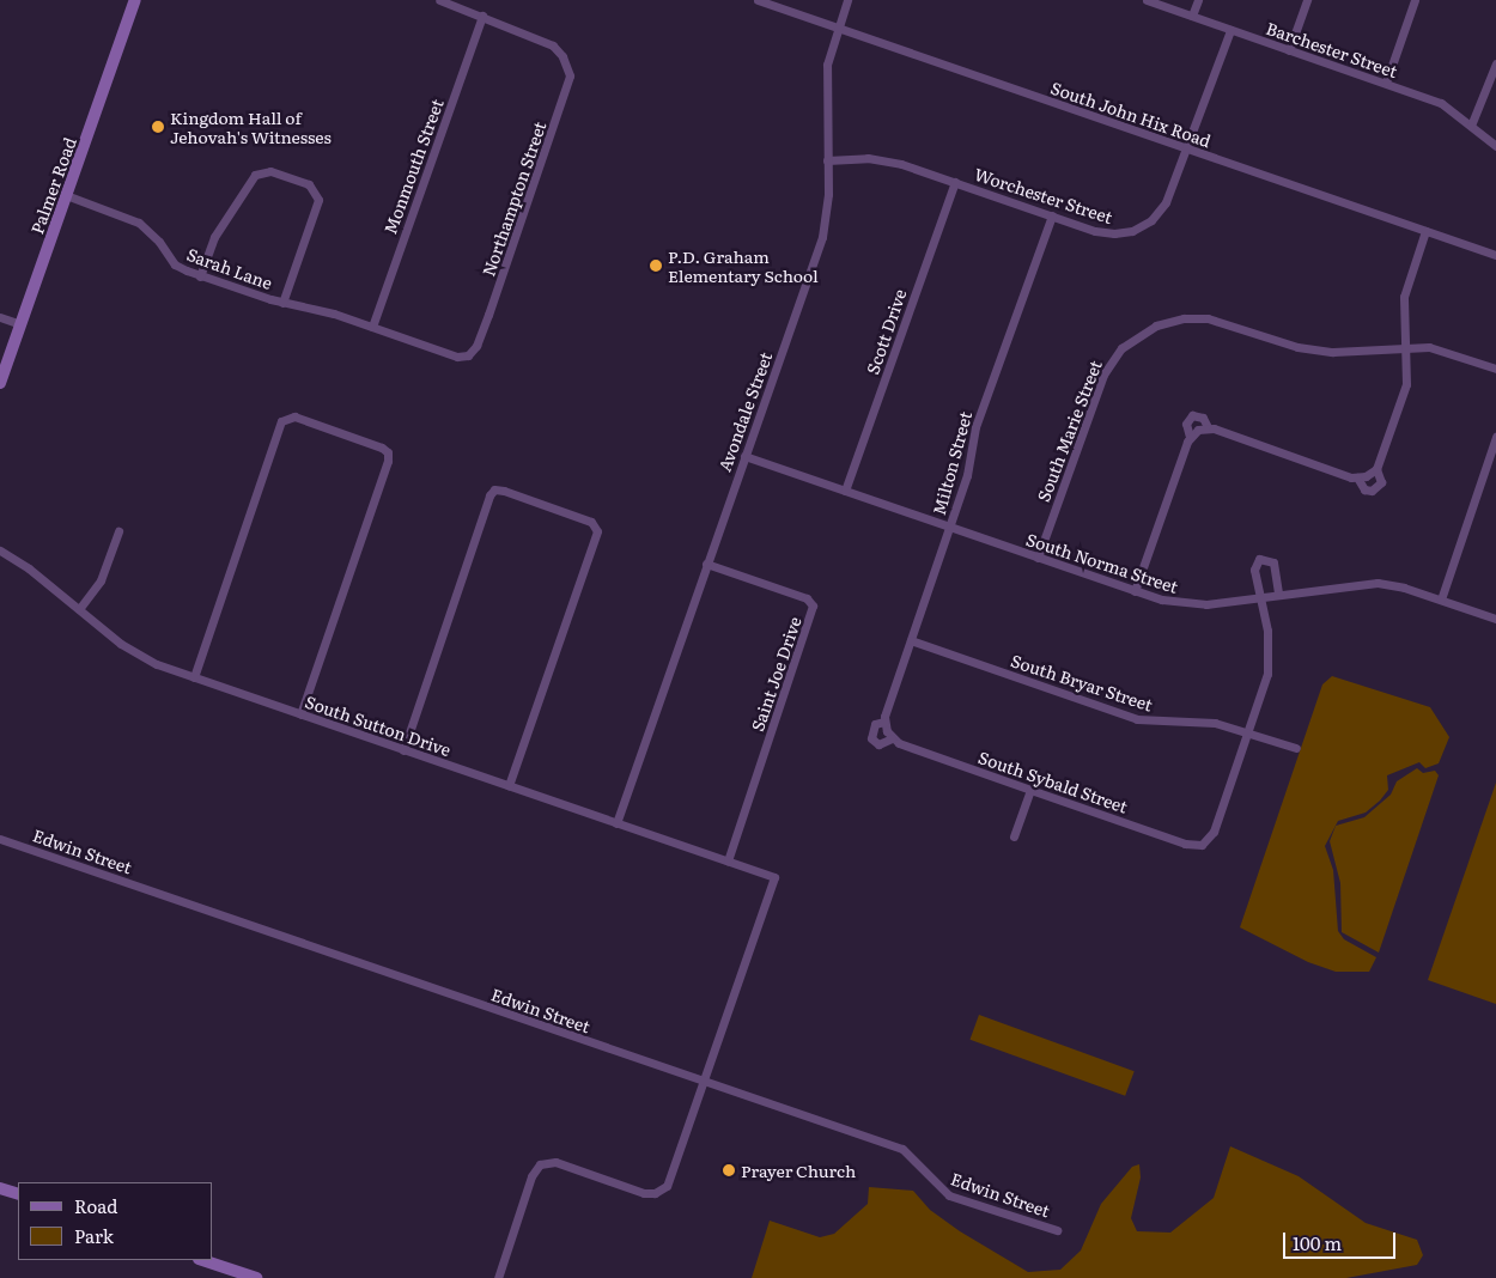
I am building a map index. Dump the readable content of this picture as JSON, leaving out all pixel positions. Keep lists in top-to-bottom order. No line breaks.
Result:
{"streets":{"street":["Barchester Street","South John Hix Road","Monmouth Street","Palmer Road","Worchester Street","Northampton Street","Sarah Lane","Scott Drive","Avondale Street","South Marie Street","Milton Street","South Norma Street","Saint Joe Drive","South Bryar Street","South Sutton Drive","South Sybald Street","Edwin Street"]},"crossings":[["Barchester Street","Worchester Street"],["South John Hix Road","Worchester Street"],["South John Hix Road","Avondale Street"],["Monmouth Street","Northampton Street"],["Monmouth Street","Sarah Lane"],["Palmer Road","Sarah Lane"],["Worchester Street","Scott Drive"],["Worchester Street","Avondale Street"],["Worchester Street","Milton Street"],["Northampton Street","Sarah Lane"],["Scott Drive","South Norma Street"],["Avondale Street","South Norma Street"],["Avondale Street","Saint Joe Drive"],["Avondale Street","South Sutton Drive"],["South Marie Street","South Norma Street"],["Milton Street","South Norma Street"],["Milton Street","South Bryar Street"],["Milton Street","South Sybald Street"],["Saint Joe Drive","South Sutton Drive"],["South Bryar Street","South Sybald Street"],["South Sutton Drive","Edwin Street"]],"places":["Kingdom Hall of Jehovah's Witnesses","P.D. Graham Elementary School","Prayer Church"],"legend":["Road","Park"],"scale_bar":"100 m"}
